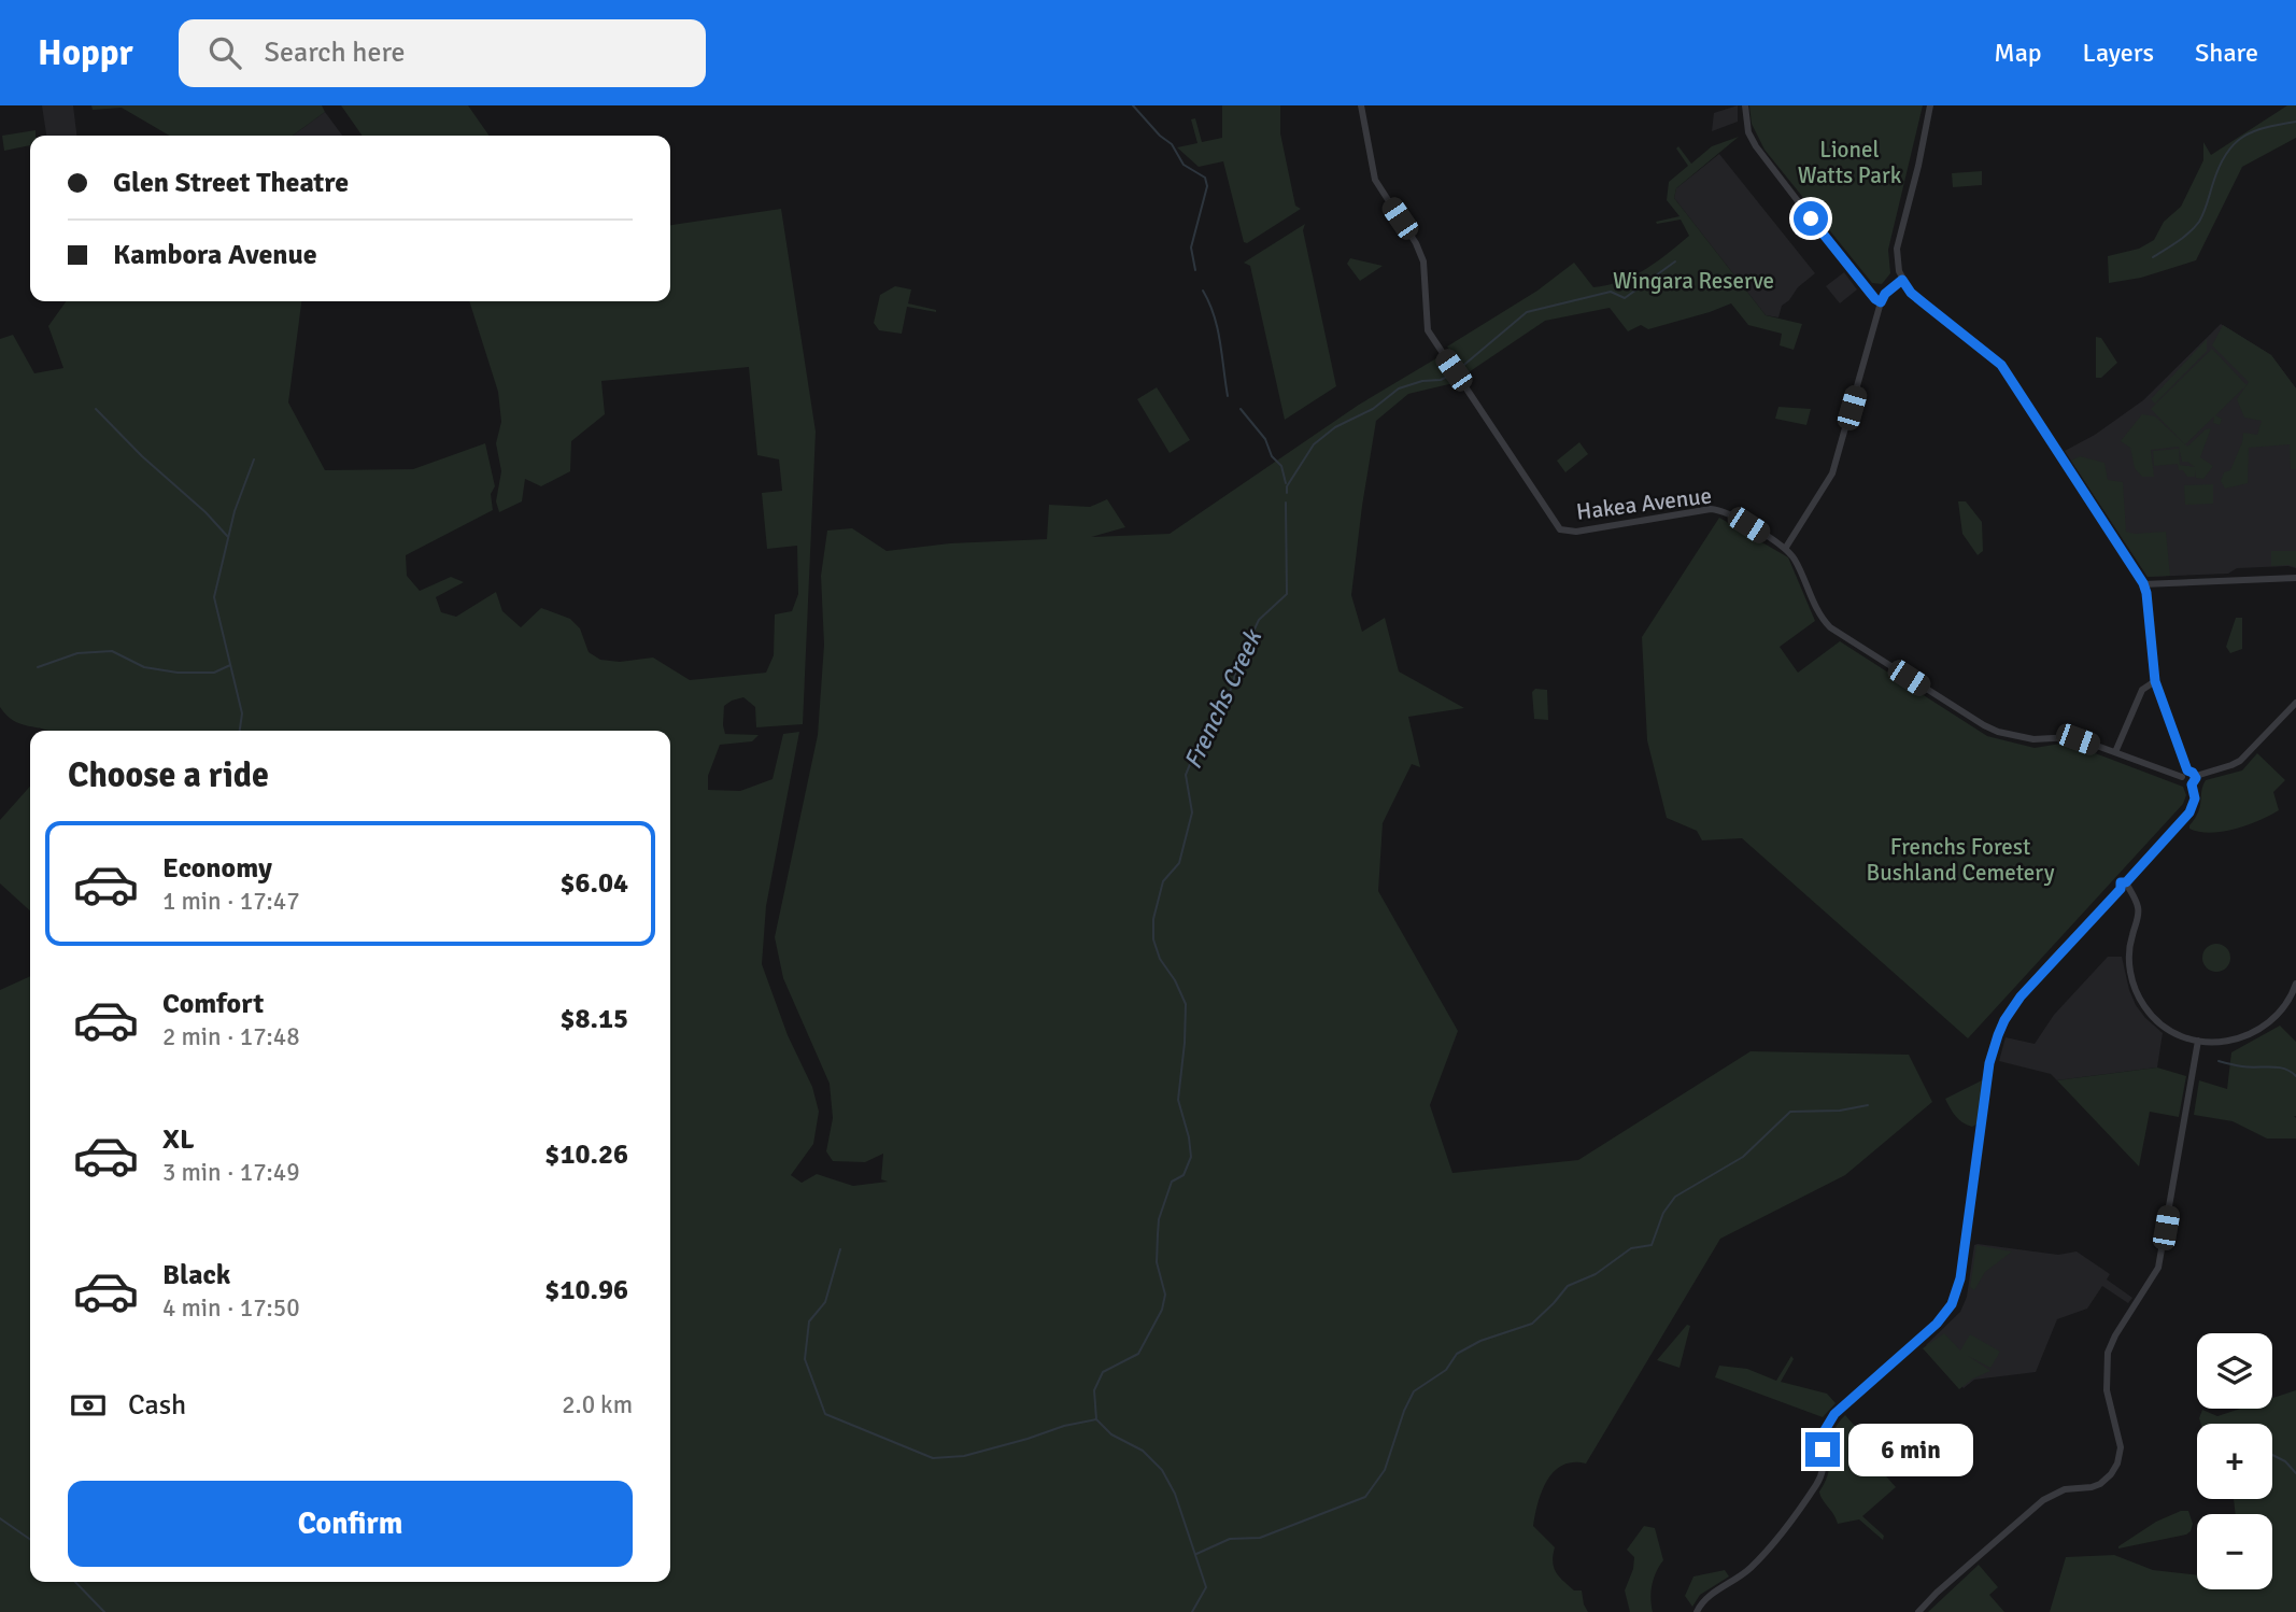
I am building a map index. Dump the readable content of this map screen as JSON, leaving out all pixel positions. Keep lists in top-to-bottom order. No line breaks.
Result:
{"streets":{"street":["Hakea Avenue"]},"water":["Frenchs Creek"],"parks":["Lionel Watts Park","Wingara Reserve","Frenchs Forest Bushland Cemetery"],"page":{"header":"Hoppr","search":"Search here","nav":["Map","Layers","Share"],"banner":["Glen Street Theatre","Kambora Avenue"],"heading":"Choose a ride","list":[{"name":"Economy","note":"1 min · 17:47","value":"$6.04"},{"name":"Comfort","note":"2 min · 17:48","value":"$8.15"},{"name":"XL","note":"3 min · 17:49","value":"$10.26"},{"name":"Black","note":"4 min · 17:50","value":"$10.96"}],"map_buttons":["+","−"],"pay":["Cash","2.0 km"],"bubble":"6 min","buttons":"Confirm"}}
